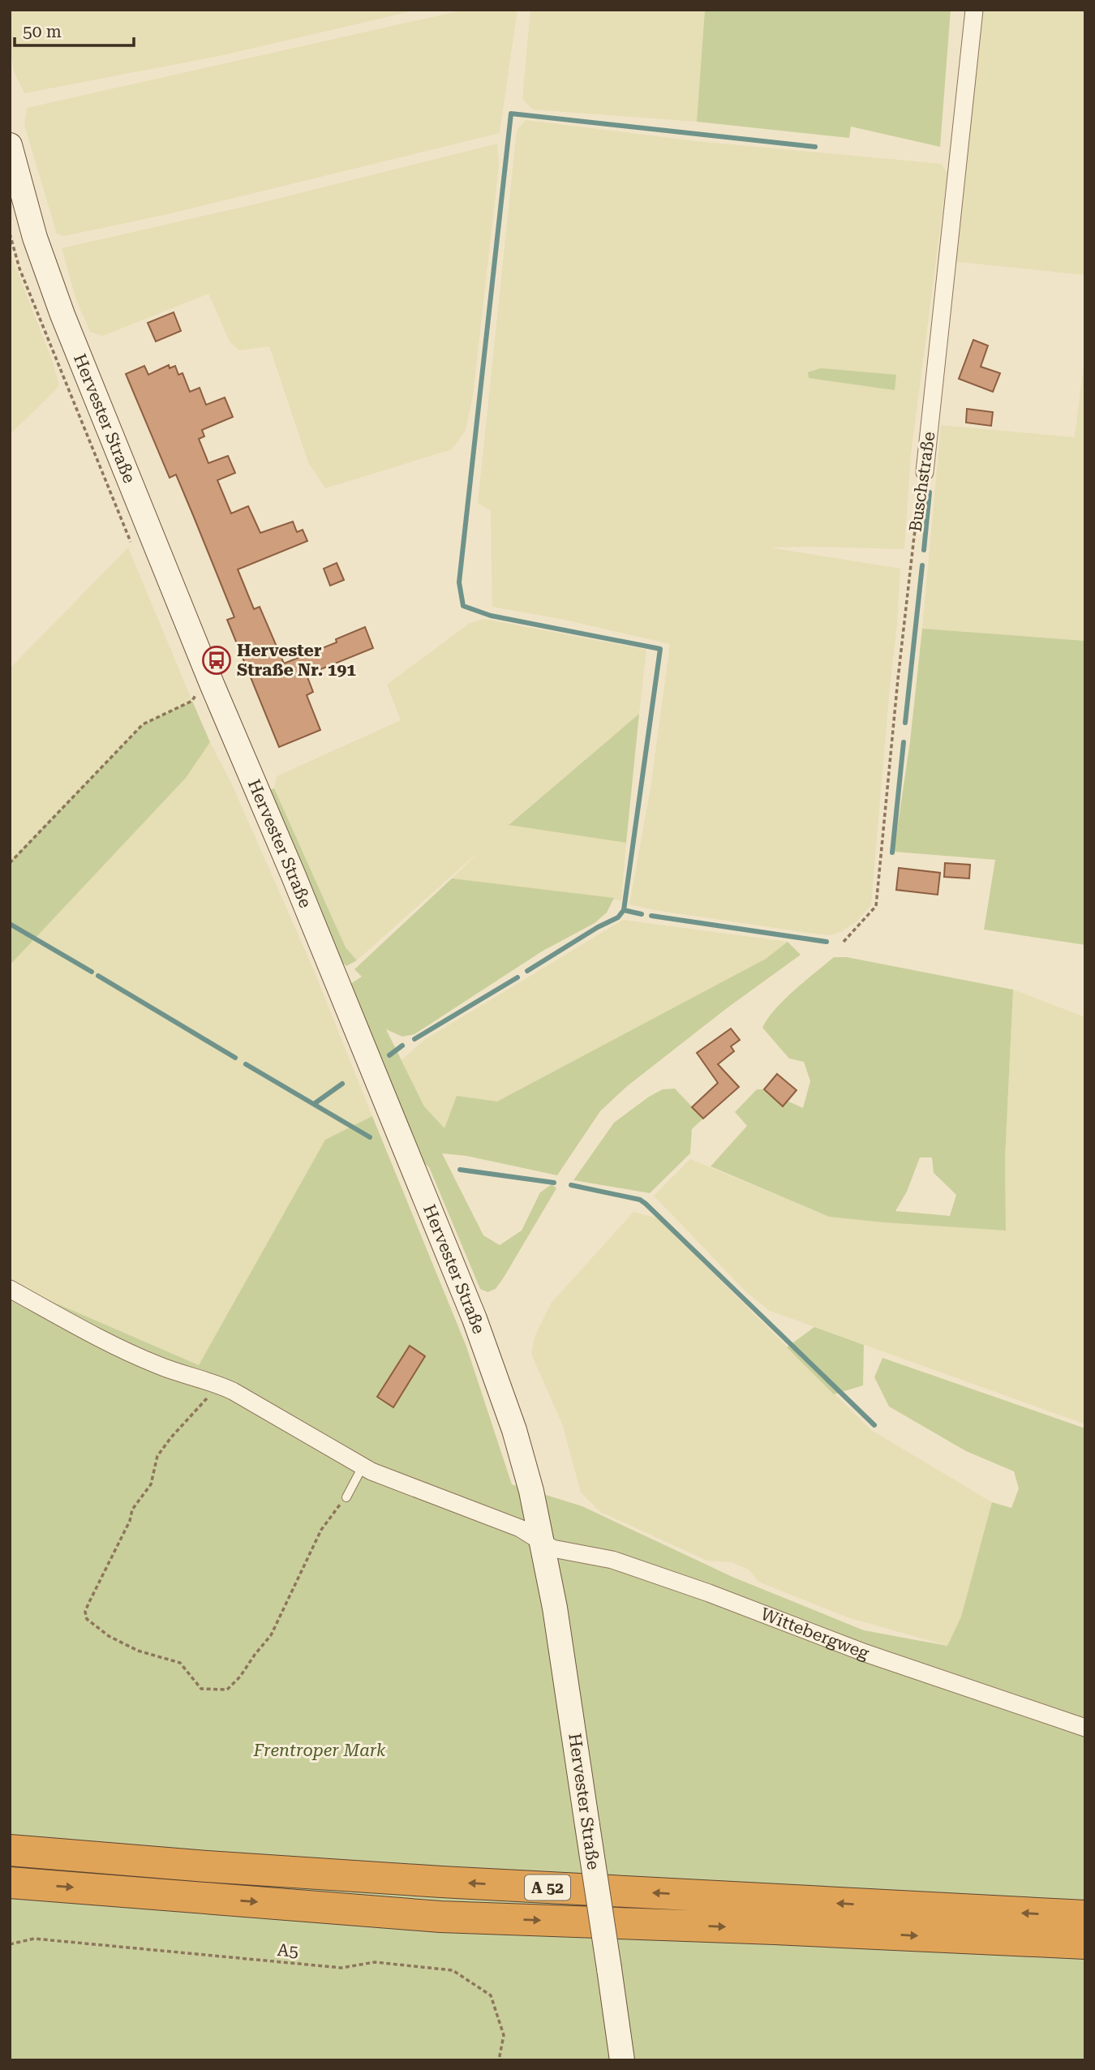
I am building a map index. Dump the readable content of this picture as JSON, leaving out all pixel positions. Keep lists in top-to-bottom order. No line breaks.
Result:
{"streets":{"highway":["A 52"],"main road":["Hervester Straße"],"street":["Buschstraße","Wittebergweg"],"path":["A5"]},"crossings":[["Hervester Straße","Wittebergweg"]],"parks":["Frentroper Mark"],"places":{"bus stop":["Hervester Straße Nr. 191"]},"scale_bar":"50 m"}
